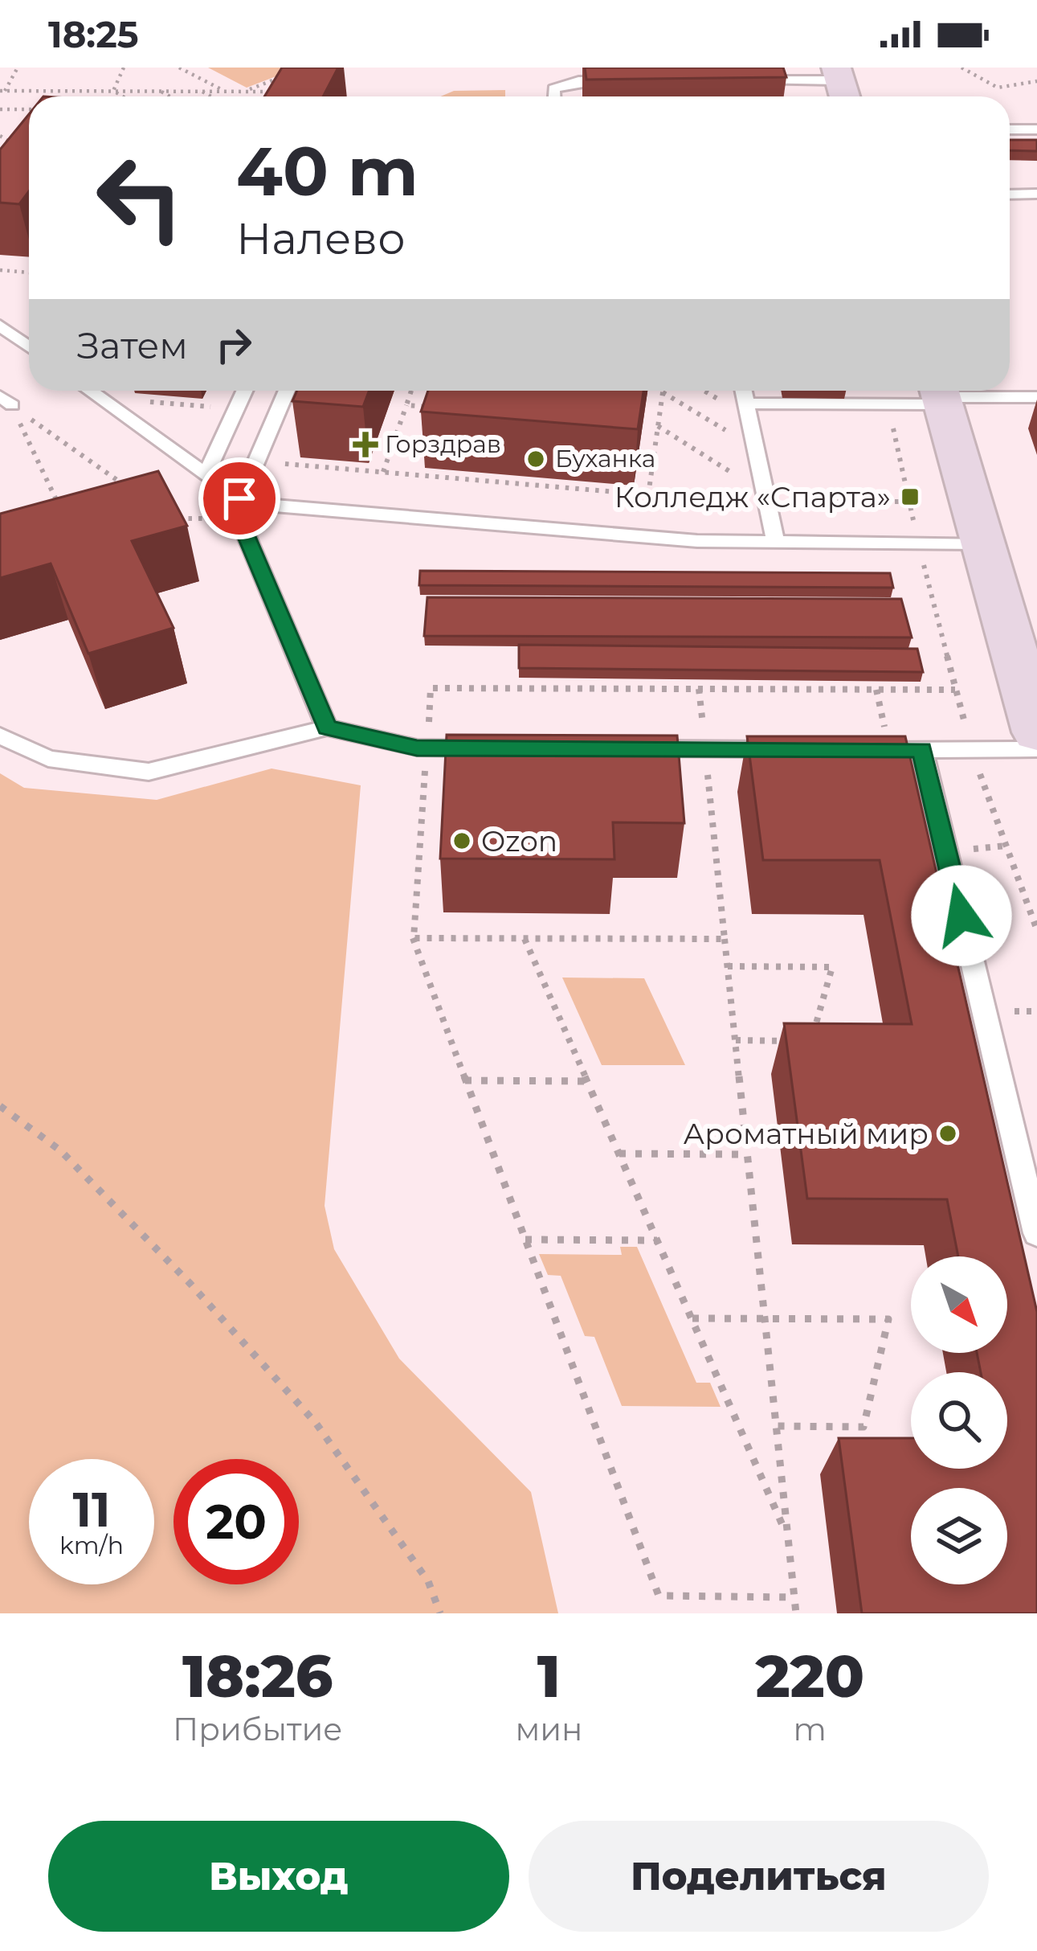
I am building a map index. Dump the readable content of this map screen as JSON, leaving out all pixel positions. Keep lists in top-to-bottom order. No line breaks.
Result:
{"places":{"health":["Горздрав"],"other":["Буханка","Ozon","Ароматный мир"],"transit":["Колледж «Спарта»"]},"north":"bottom right","page":{"status":"18:25","turn":["40 m","Налево"],"then":"Затем","speed":"11 km/h","limit":"20","eta":["18:26","Прибытие","1","мин","220","m"],"buttons":["Выход","Поделиться"]}}
